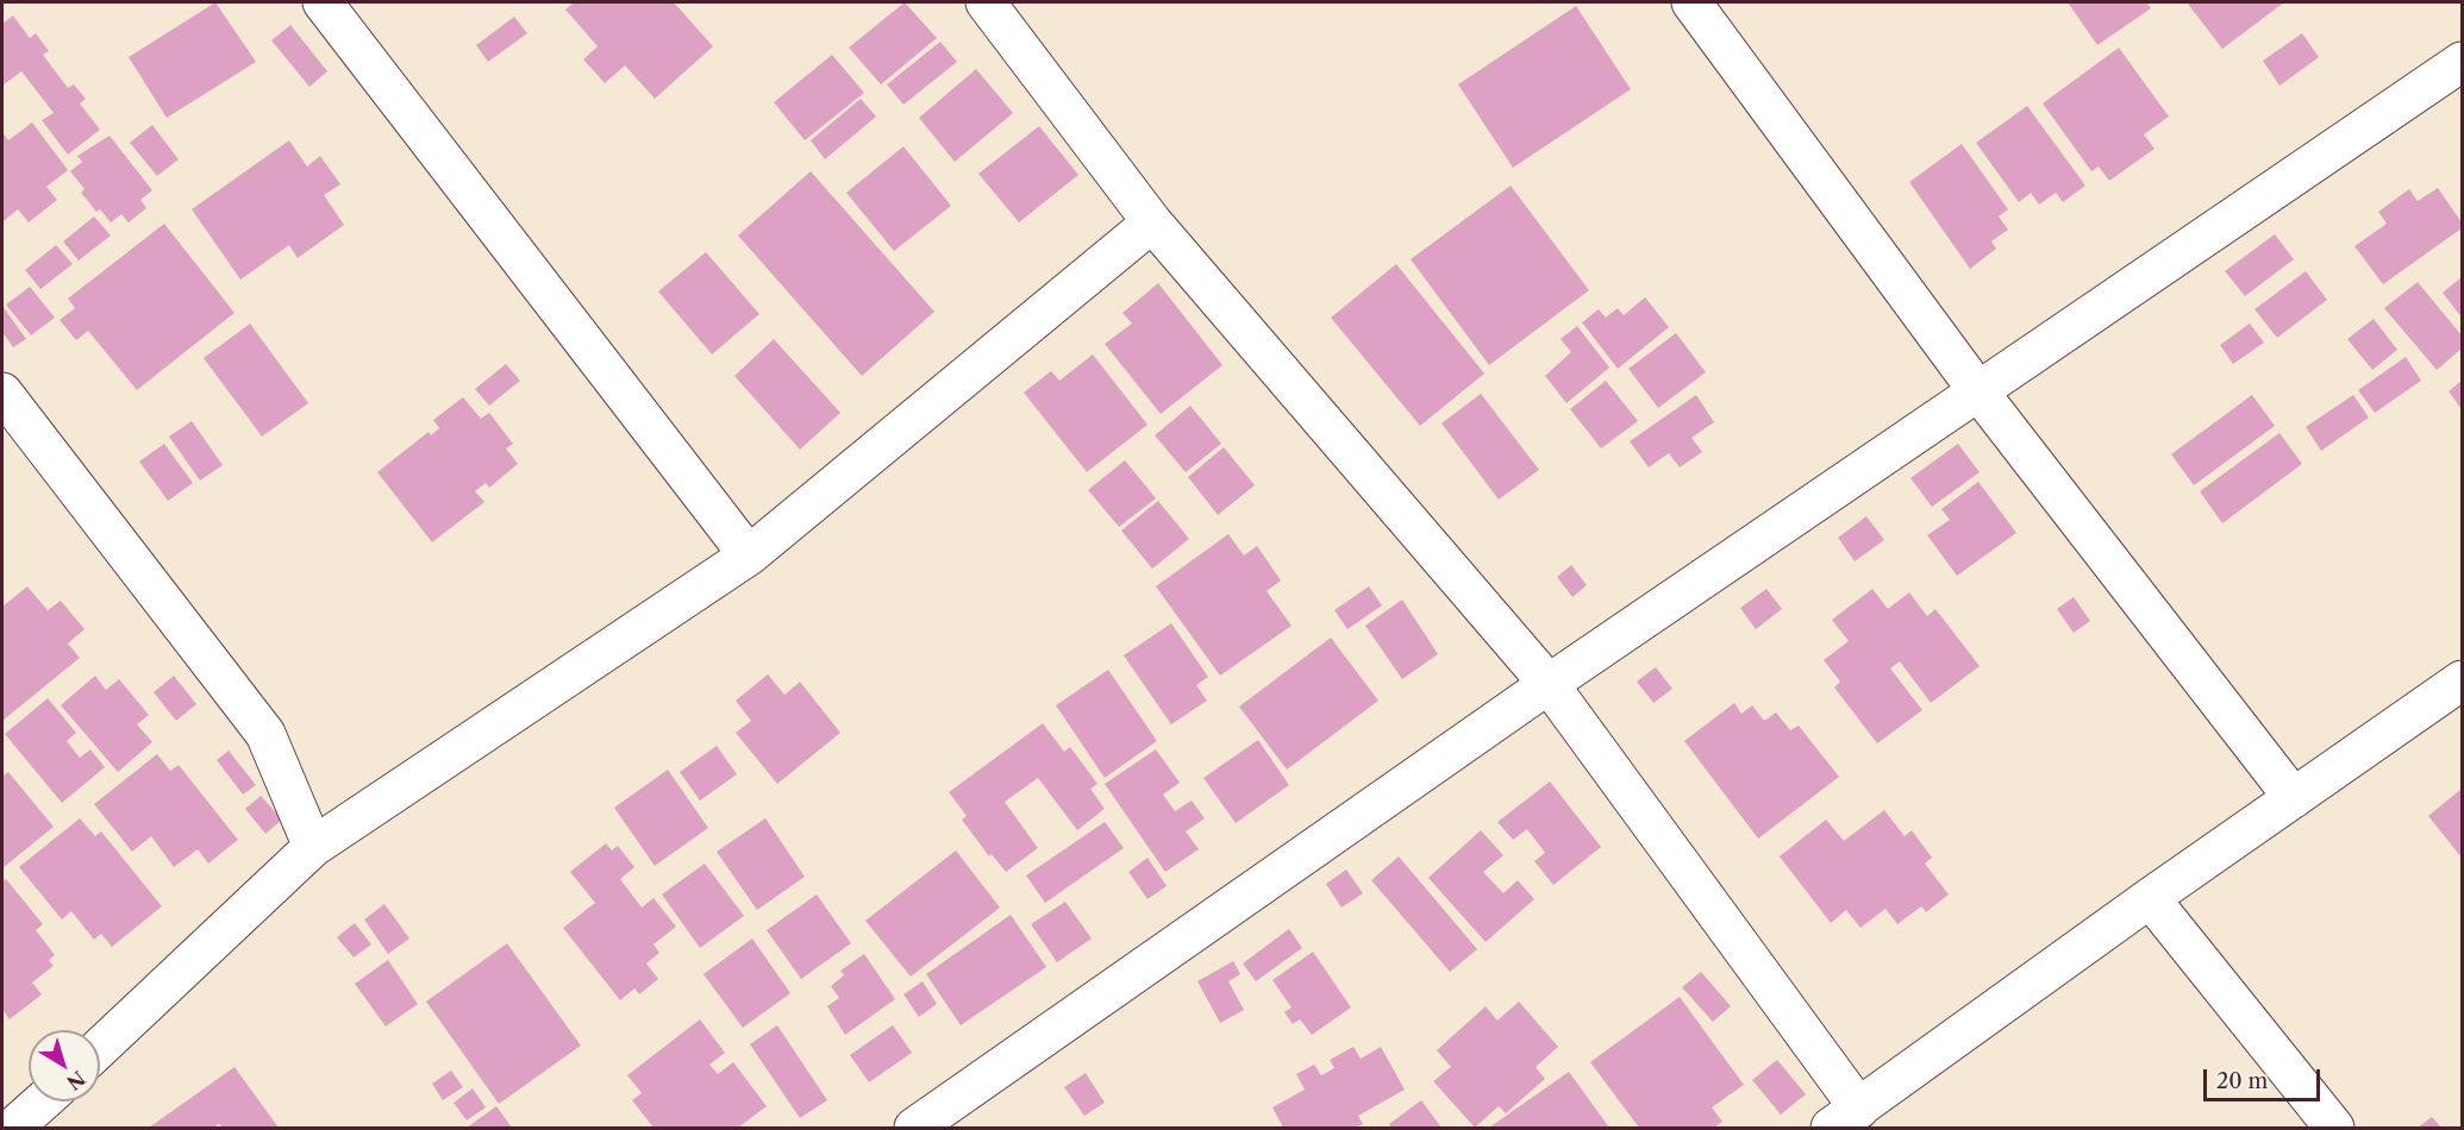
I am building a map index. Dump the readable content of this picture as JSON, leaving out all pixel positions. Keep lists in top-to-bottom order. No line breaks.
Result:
{"scale_bar":"20 m","north":"bottom right"}
